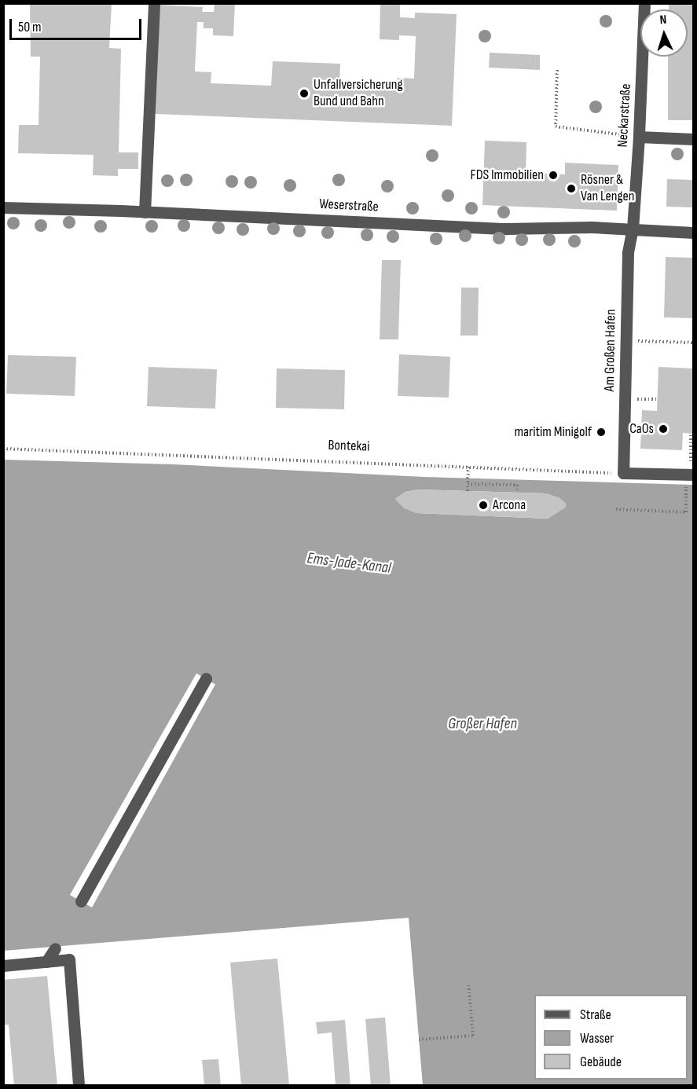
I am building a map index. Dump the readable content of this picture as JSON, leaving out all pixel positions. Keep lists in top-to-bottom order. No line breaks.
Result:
{"streets":{"street":["Neckarstraße","Weserstraße","Am Großen Hafen"],"path":["Bontekai"]},"crossings":[["Neckarstraße","Weserstraße"],["Neckarstraße","Am Großen Hafen"],["Weserstraße","Am Großen Hafen"],["Am Großen Hafen","Bontekai"]],"water":["Ems-Jade-Kanal","Großer Hafen"],"places":["Unfallversicherung Bund und Bahn","FDS Immobilien","Rösner & Van Lengen","CaOs","maritim Minigolf","Arcona"],"legend":["Straße","Wasser","Gebäude"],"scale_bar":"50 m","north":"top"}
